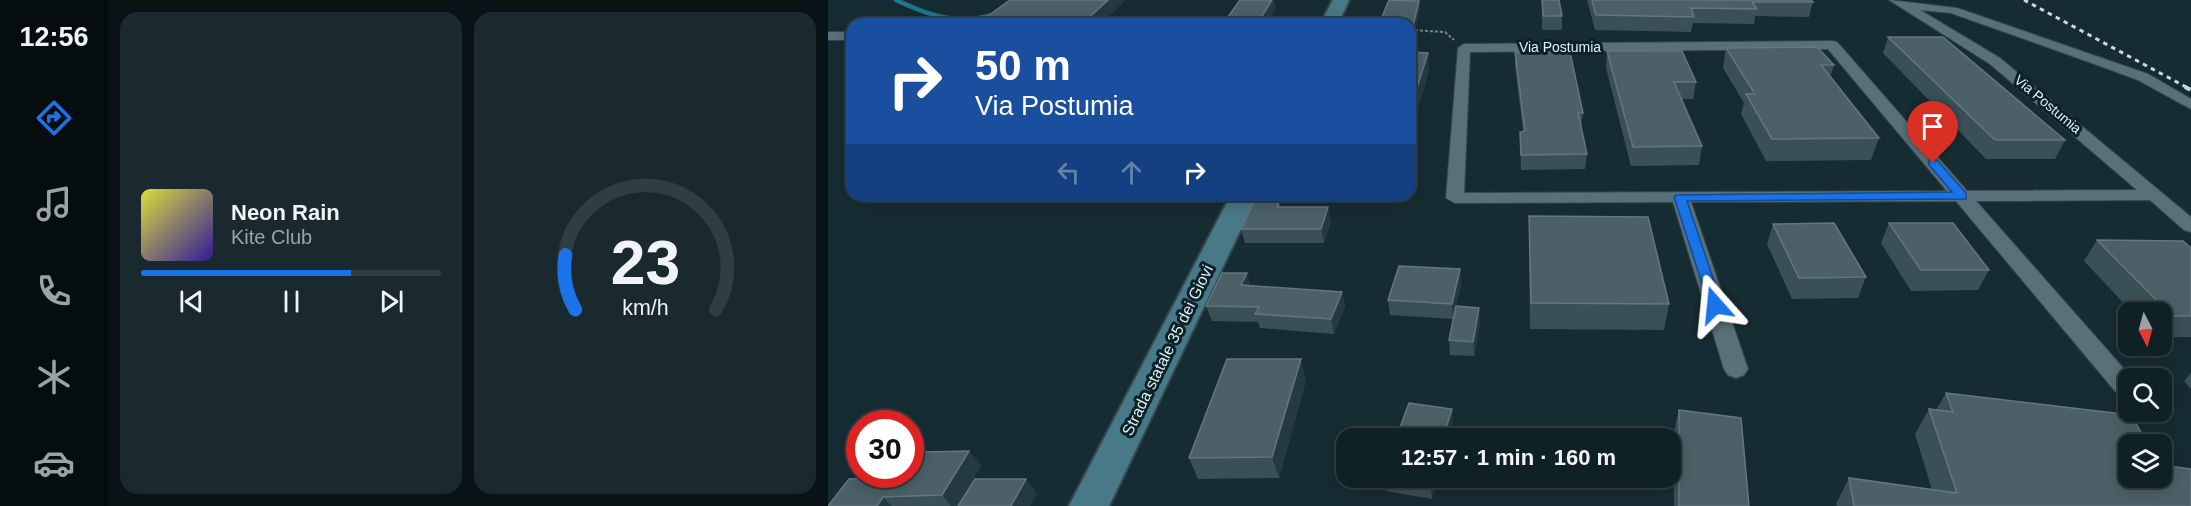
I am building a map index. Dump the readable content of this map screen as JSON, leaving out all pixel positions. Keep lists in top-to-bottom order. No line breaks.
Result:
{"streets":{"main road":["Strada statale 35 dei Giovi"],"street":["Via Postumia"]},"north":"bottom","page":{"tabs":"12:56","turn":["50 m","Via Postumia"],"song":["Neon Rain","Kite Club"],"limit":"30","trip":"12:57 · 1 min · 160 m","gauge":["23","km/h"]}}
